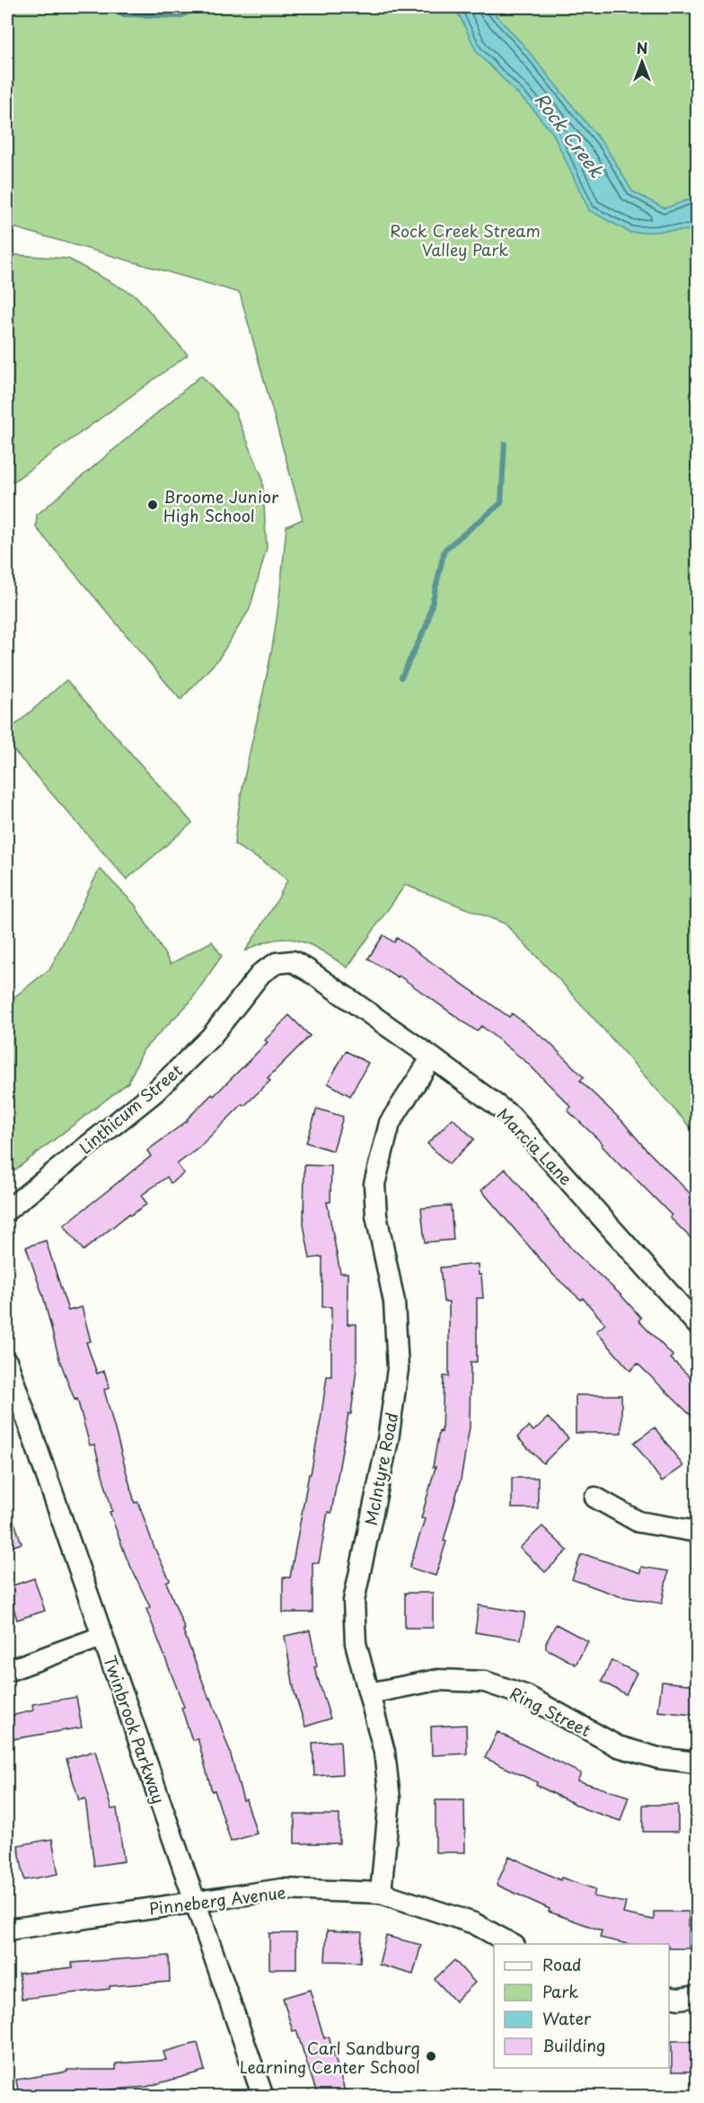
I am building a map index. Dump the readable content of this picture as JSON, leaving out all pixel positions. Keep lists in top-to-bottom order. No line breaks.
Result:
{"streets":{"street":["Linthicum Street","Marcia Lane","McIntyre Road","Ring Street","Twinbrook Parkway","Pinneberg Avenue"]},"crossings":[["Linthicum Street","Marcia Lane"],["Marcia Lane","McIntyre Road"],["McIntyre Road","Ring Street"],["McIntyre Road","Pinneberg Avenue"],["Twinbrook Parkway","Pinneberg Avenue"]],"water":["Rock Creek"],"parks":["Rock Creek Stream Valley Park"],"places":["Broome Junior High School","Carl Sandburg Learning Center School"],"legend":["Road","Park","Water","Building"],"north":"top"}
